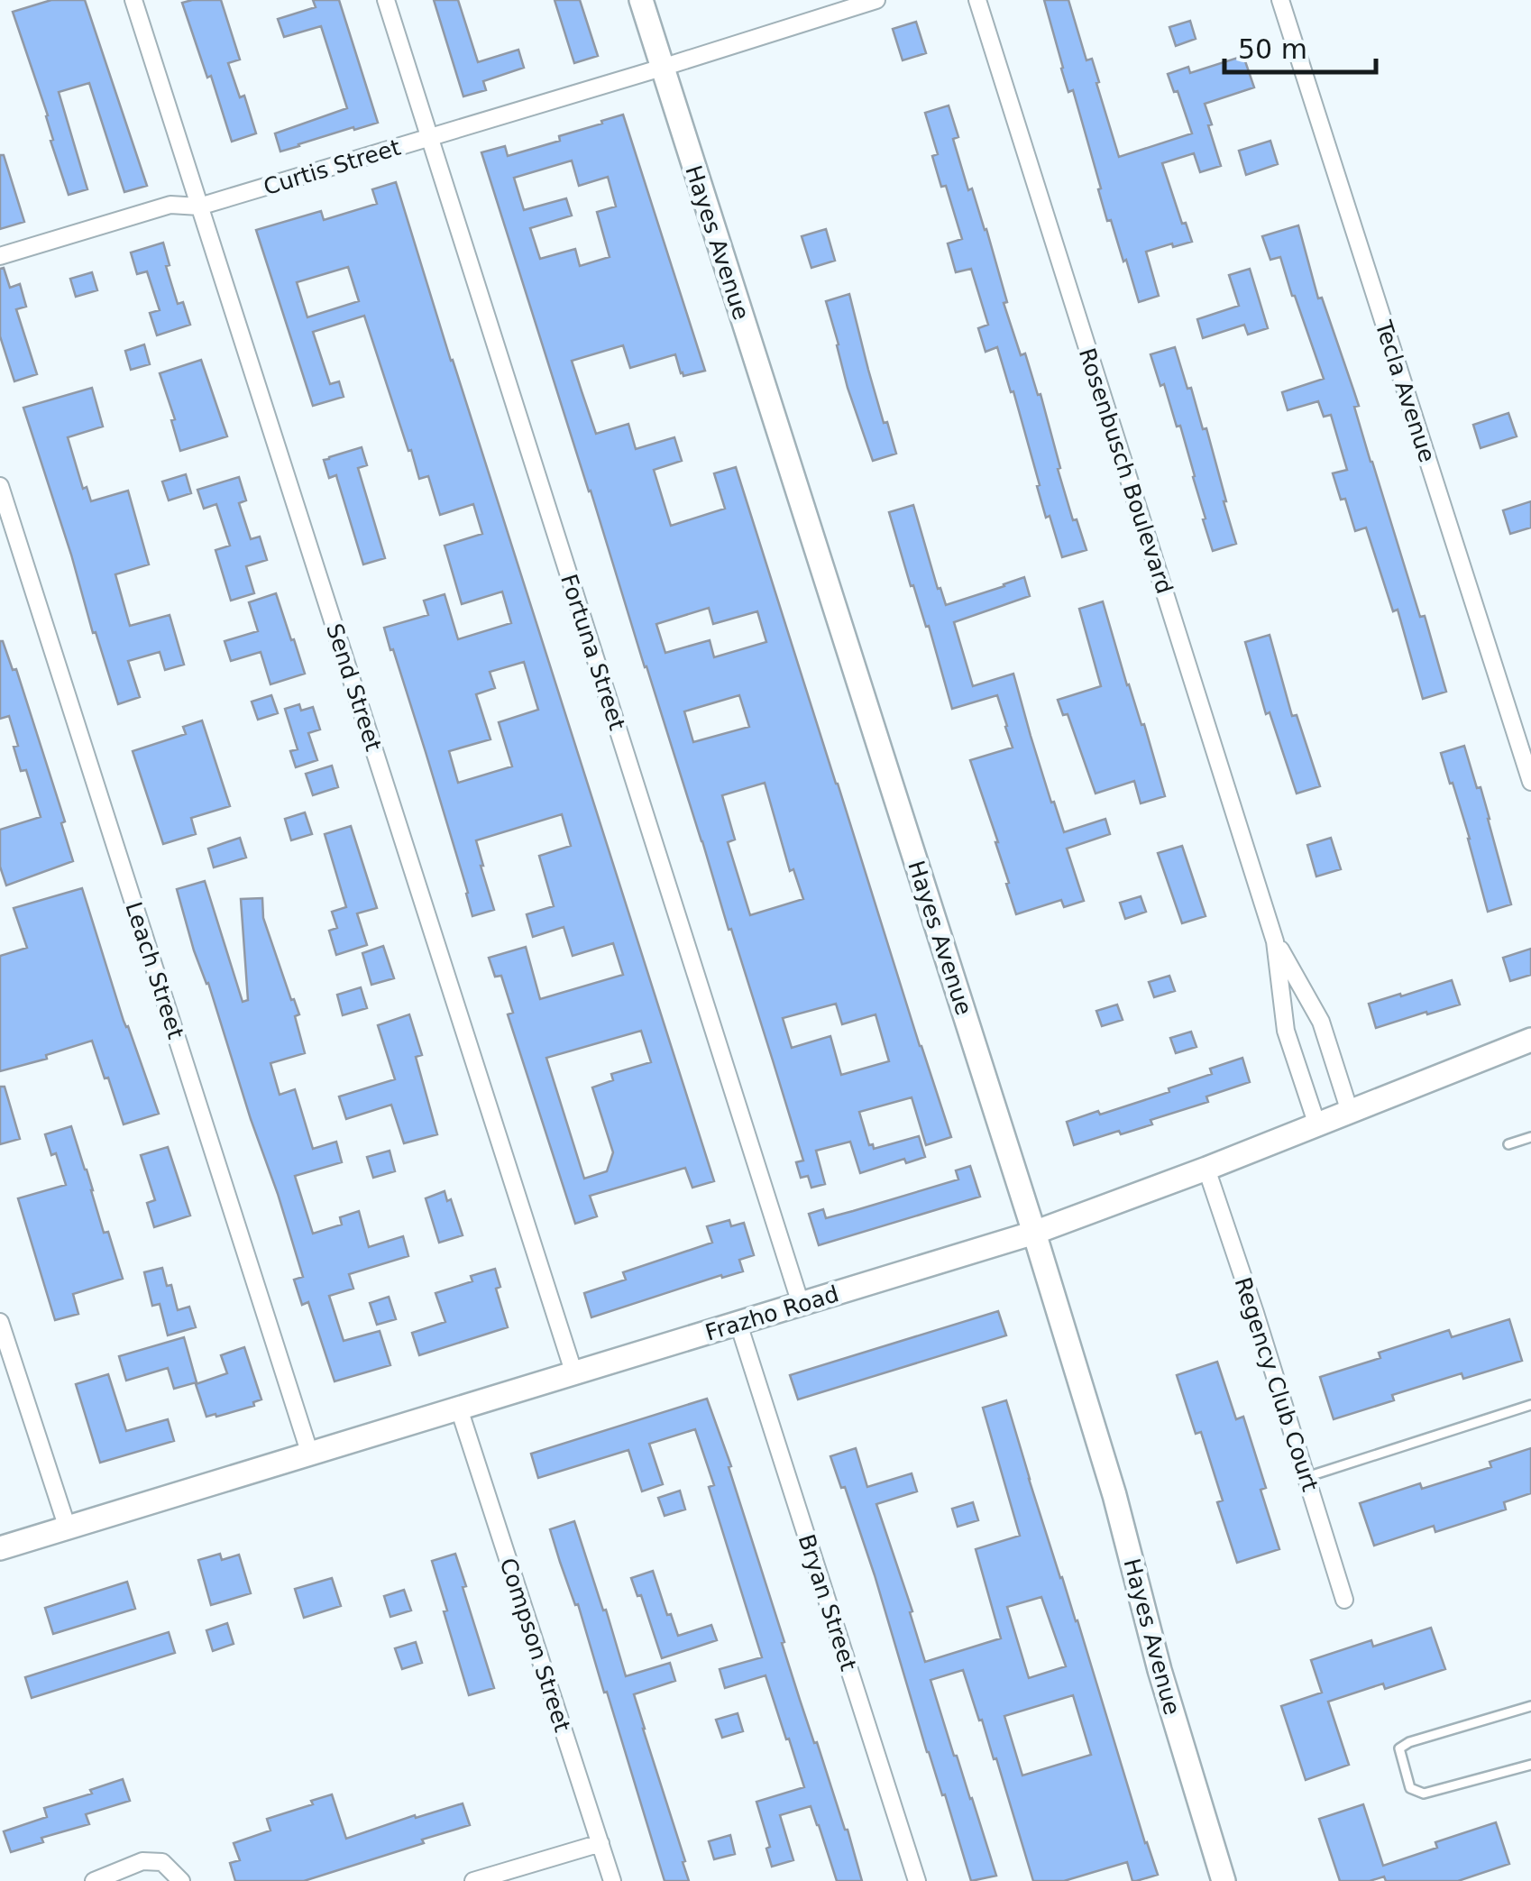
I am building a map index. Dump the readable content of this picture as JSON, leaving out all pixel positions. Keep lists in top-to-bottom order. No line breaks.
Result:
{"streets":{"street":["Curtis Street","Hayes Avenue","Tecla Avenue","Rosenbusch Boulevard","Fortuna Street","Send Street","Leach Street","Frazho Road","Regency Club Court","Bryan Street","Compson Street"]},"crossings":[["Curtis Street","Hayes Avenue"],["Curtis Street","Fortuna Street"],["Curtis Street","Send Street"],["Hayes Avenue","Frazho Road"],["Rosenbusch Boulevard","Frazho Road"],["Fortuna Street","Frazho Road"],["Send Street","Frazho Road"],["Leach Street","Frazho Road"],["Frazho Road","Regency Club Court"],["Frazho Road","Bryan Street"],["Frazho Road","Compson Street"]],"scale_bar":"50 m"}
